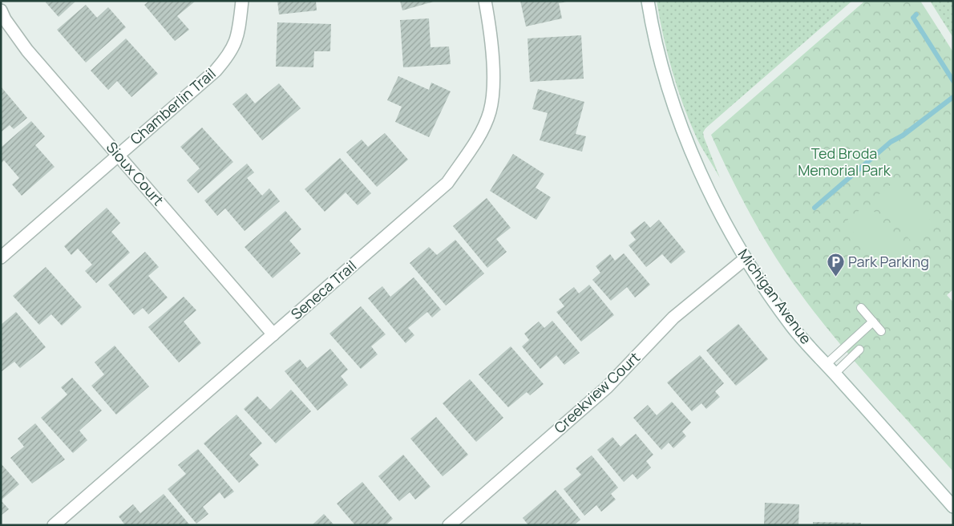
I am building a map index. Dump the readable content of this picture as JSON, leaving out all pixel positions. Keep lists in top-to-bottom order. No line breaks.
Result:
{"streets":{"street":["Chamberlin Trail","Sioux Court","Seneca Trail","Michigan Avenue","Creekview Court"]},"crossings":[["Chamberlin Trail","Sioux Court"],["Sioux Court","Seneca Trail"],["Michigan Avenue","Creekview Court"]],"parks":["Ted Broda Memorial Park"],"places":{"parking":["Park Parking"]}}
